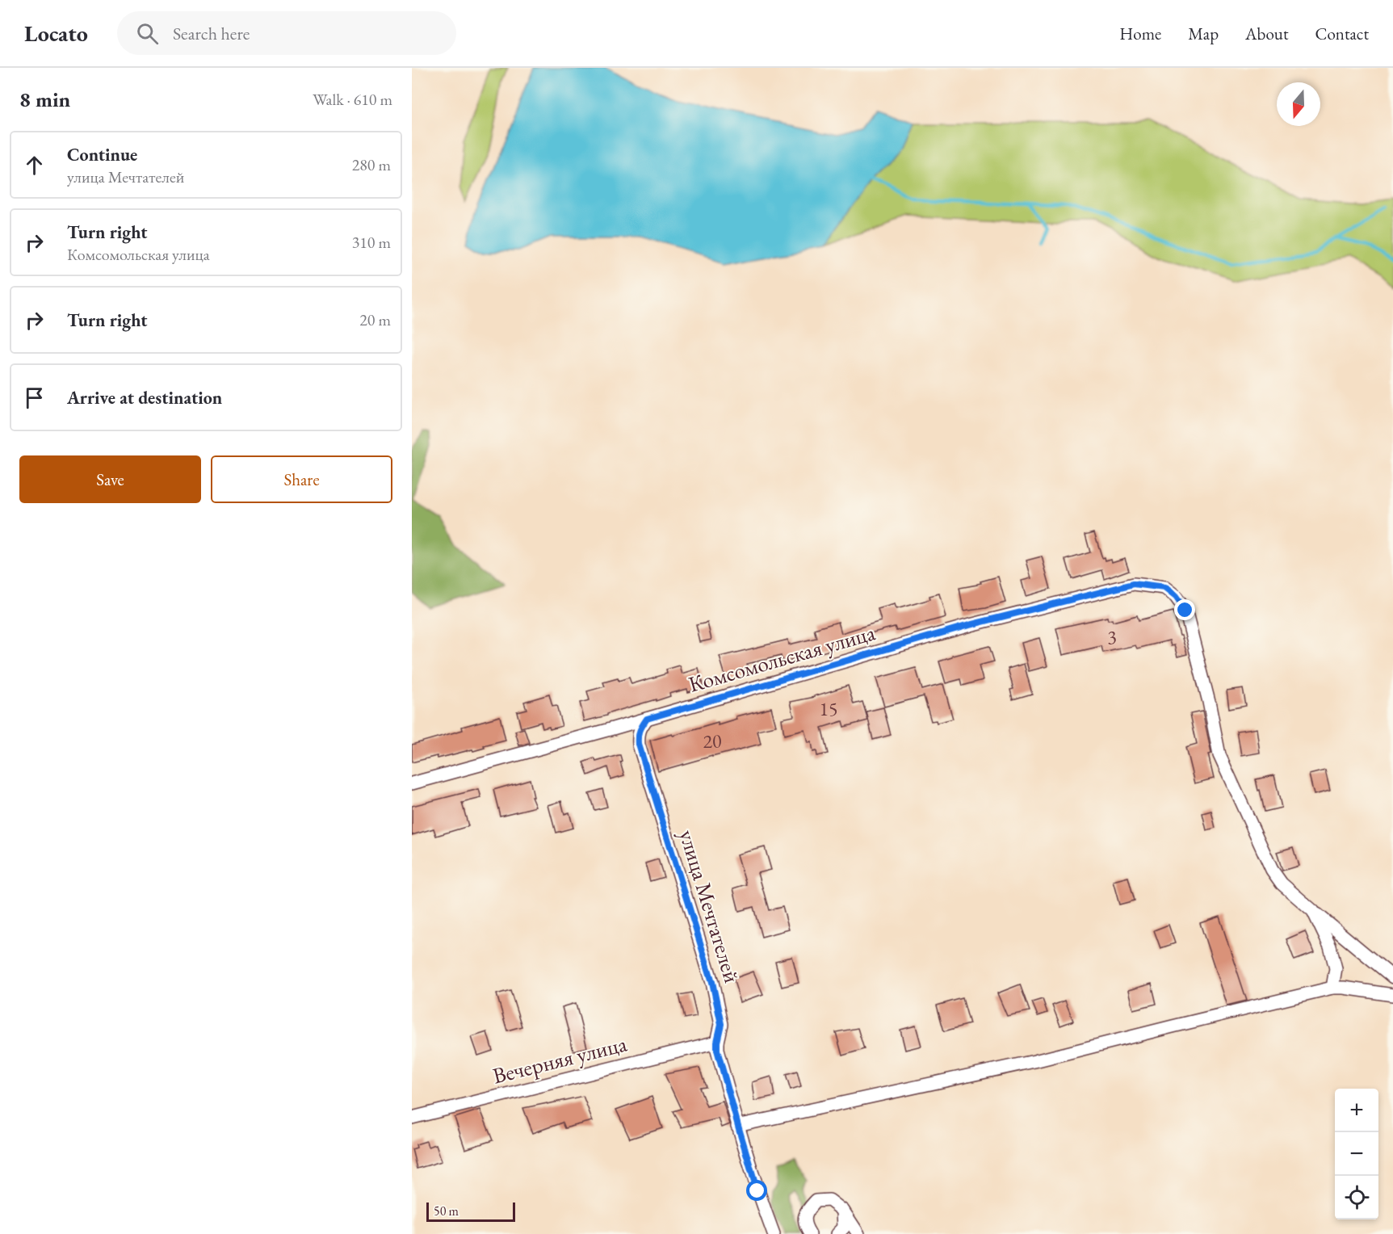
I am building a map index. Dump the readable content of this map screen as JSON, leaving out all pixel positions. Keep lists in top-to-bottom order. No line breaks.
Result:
{"streets":{"street":["Комсомольская улица","улица Мечтателей","Вечерняя улица"]},"crossings":[["улица Мечтателей","Вечерняя улица"]],"house_numbers":["3","15","20"],"scale_bar":"50 m","north":"bottom","page":{"header":"Locato","search":"Search here","nav":["Home","Map","About","Contact"],"heading":["8 min","Walk · 610 m"],"list":[["Continue","улица Мечтателей","280 m"],["Turn right","Комсомольская улица","310 m"],["Turn right","20 m"],"Arrive at destination"],"buttons":["Save","Share"],"map_buttons":["+","−"],"scale":"50 m"}}
